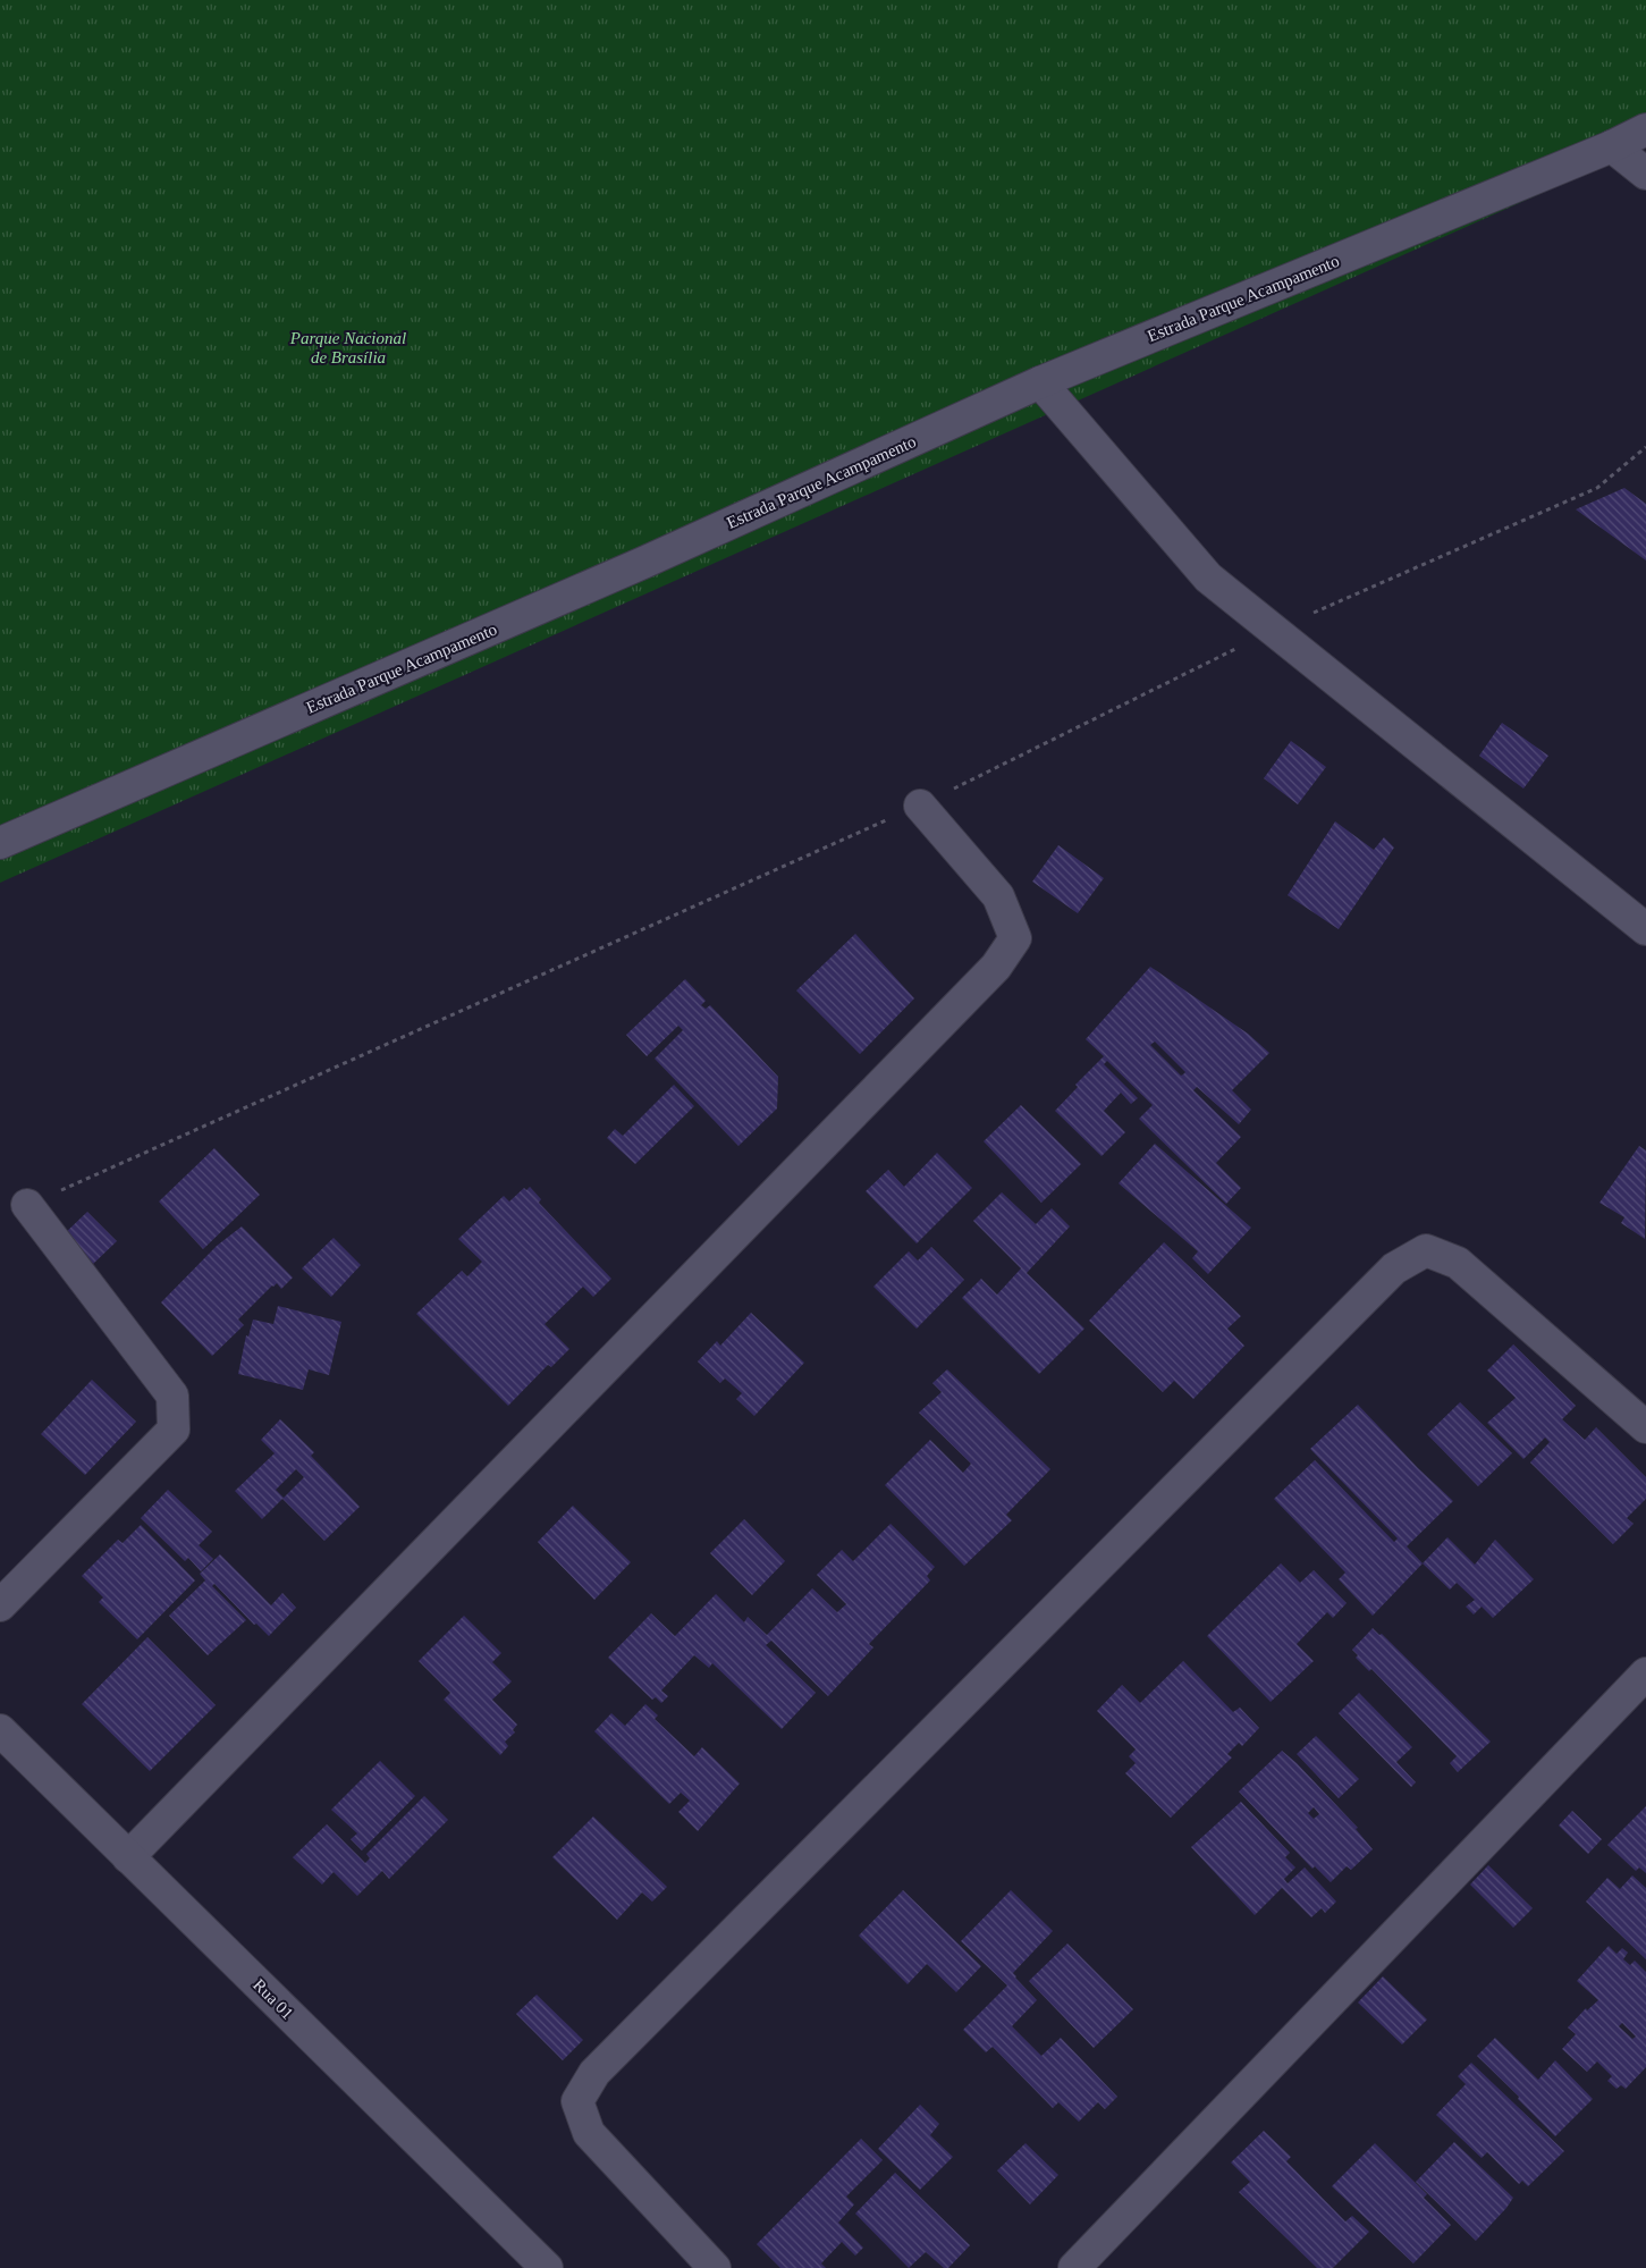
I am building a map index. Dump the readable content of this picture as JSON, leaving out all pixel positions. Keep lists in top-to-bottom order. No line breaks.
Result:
{"streets":{"street":["Estrada Parque Acampamento","Rua 01"]},"parks":["Parque Nacional de Brasília"]}
